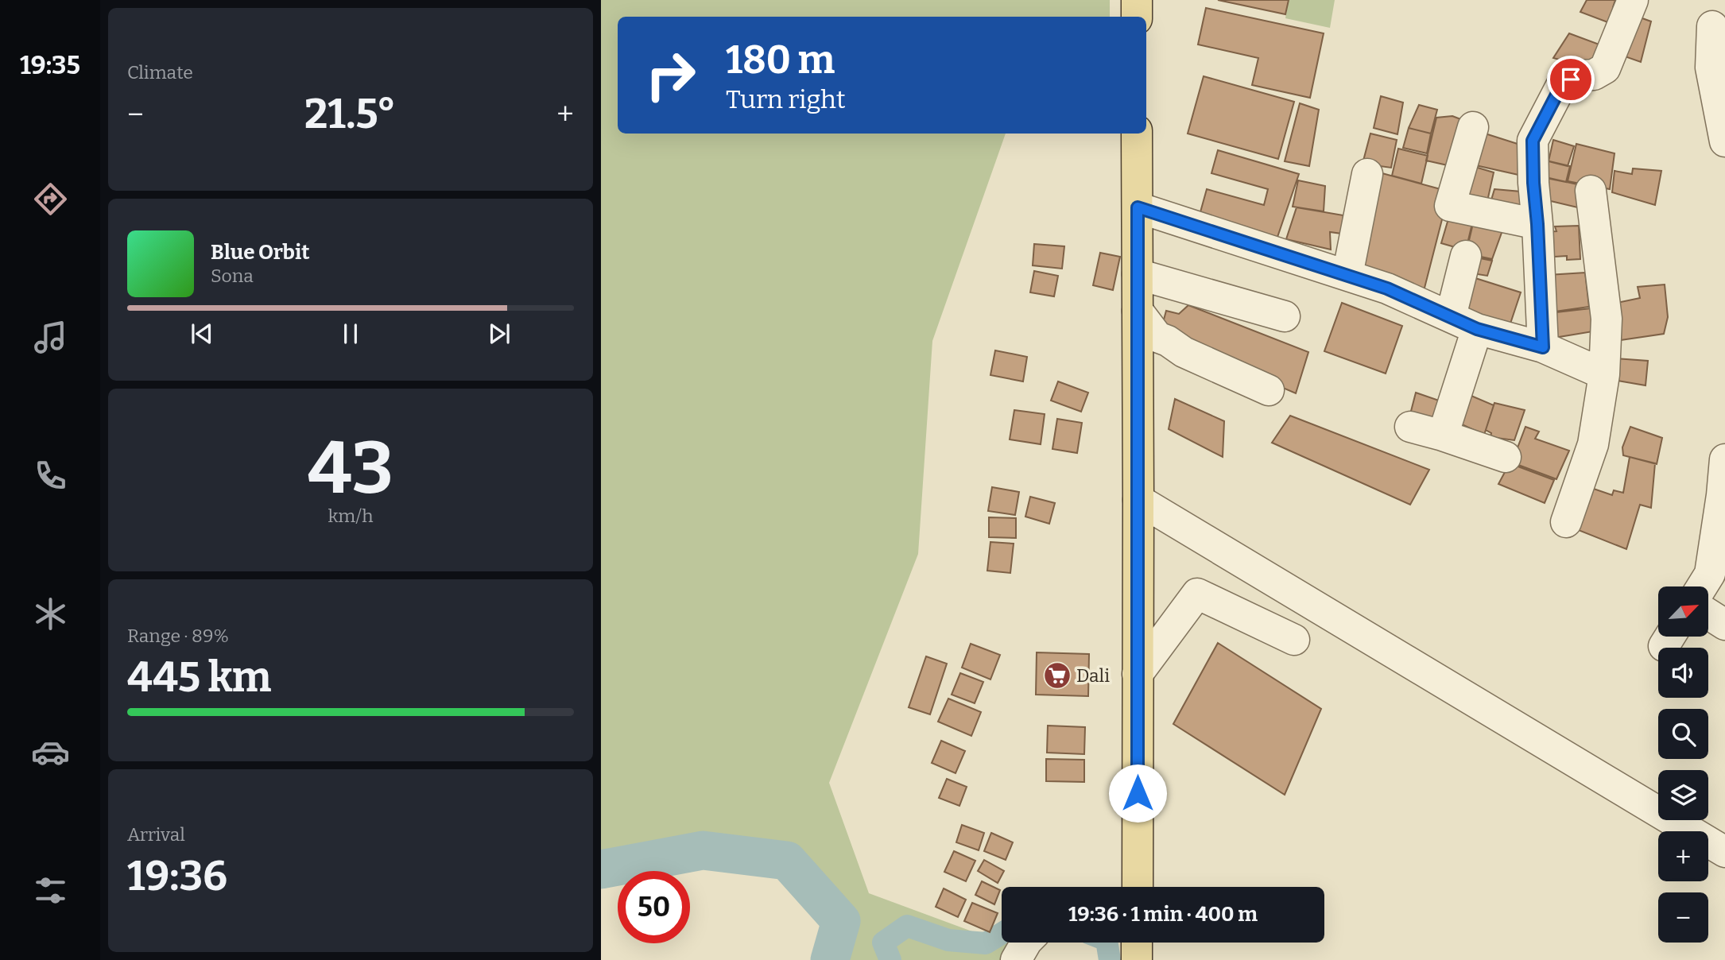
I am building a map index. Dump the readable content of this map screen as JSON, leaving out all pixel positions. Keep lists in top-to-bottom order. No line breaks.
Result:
{"places":{"supermarket":["Dali"]},"north":"top right","page":{"tabs":"19:35","tile":["Climate",["43","km/h"],["Range · 89%","445 km"],["Arrival","19:36"]],"turn":["180 m","Turn right"],"heat":["−","21.5°","+"],"song":["Blue Orbit","Sona"],"map_buttons":["+","−"],"limit":"50","trip":"19:36 · 1 min · 400 m"}}
